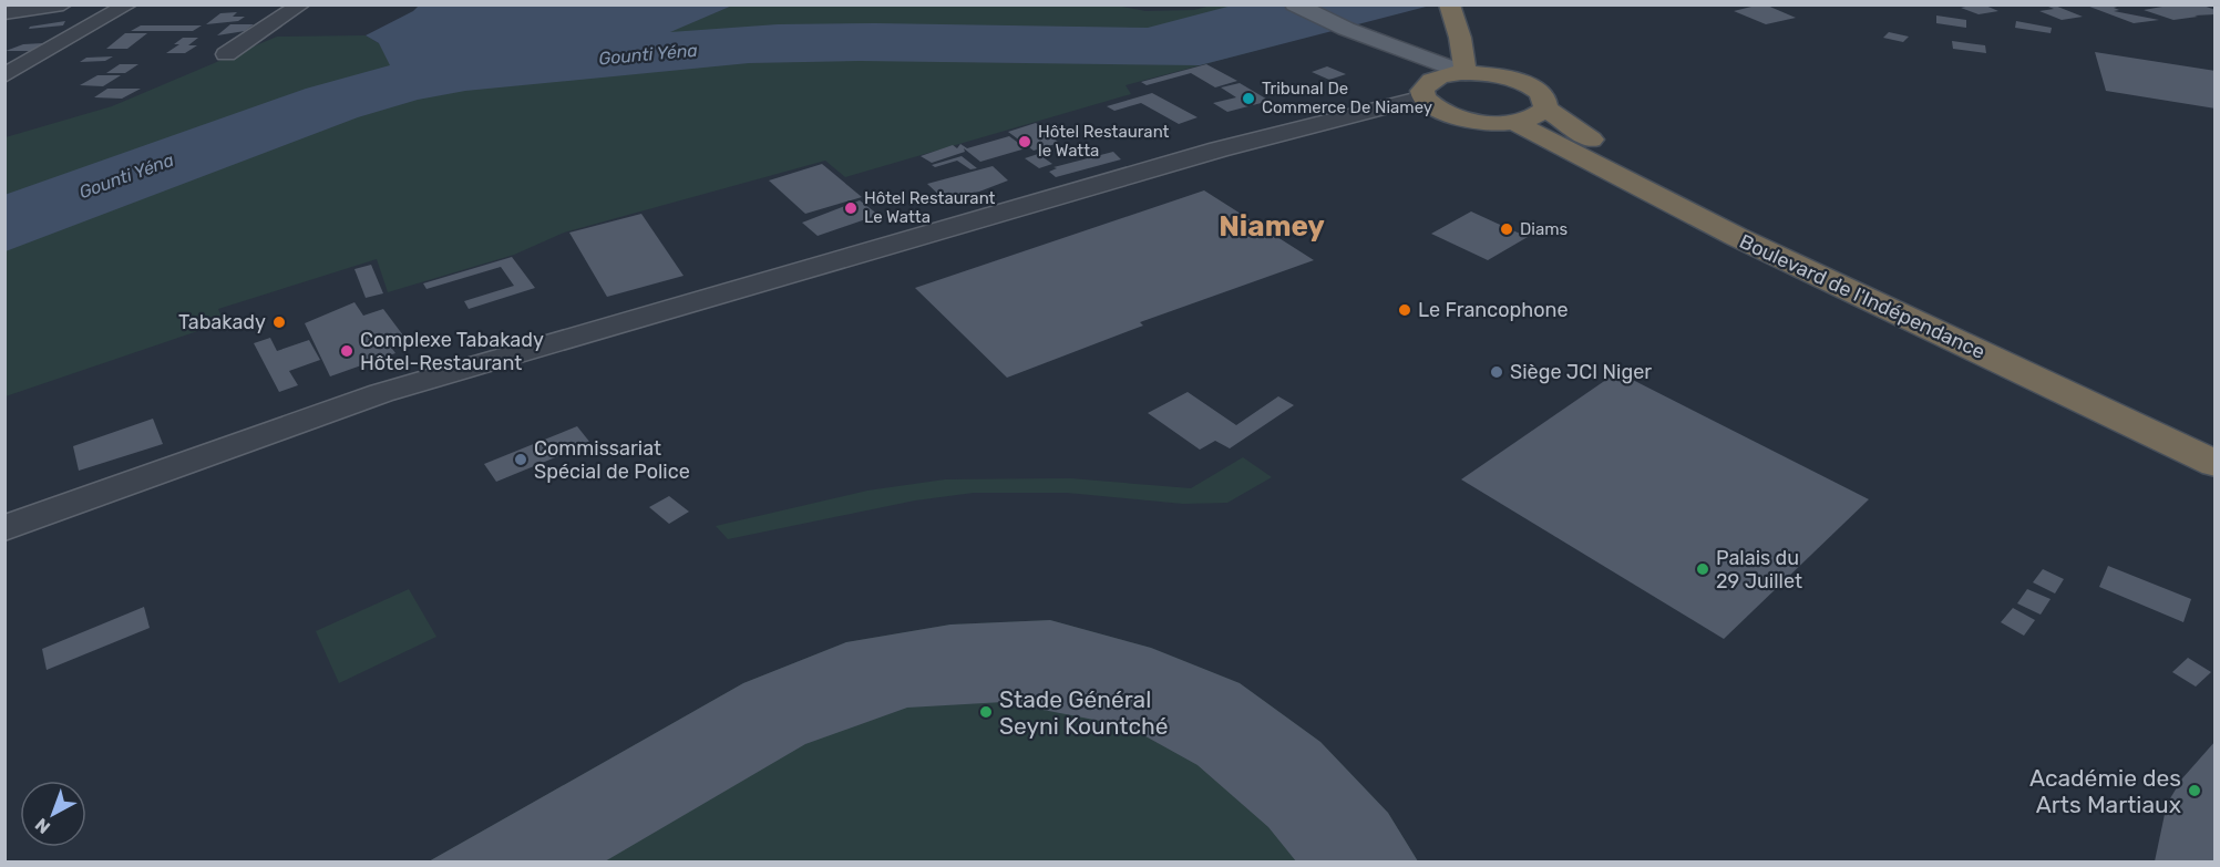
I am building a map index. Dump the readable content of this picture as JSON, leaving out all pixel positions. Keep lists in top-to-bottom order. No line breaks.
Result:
{"streets":{"highway":["Boulevard de l'Indépendance"]},"districts":["Niamey"],"water":["Gounti Yéna"],"places":["Tribunal De Commerce De Niamey","Hôtel Restaurant le Watta","Hôtel Restaurant Le Watta","Diams","Le Francophone","Tabakady","Complexe Tabakady Hôtel-Restaurant","Siège JCI Niger","Commissariat Spécial de Police","Palais du 29 Juillet","Stade Général Seyni Kountché","Académie des Arts Martiaux"],"north":"bottom left"}
